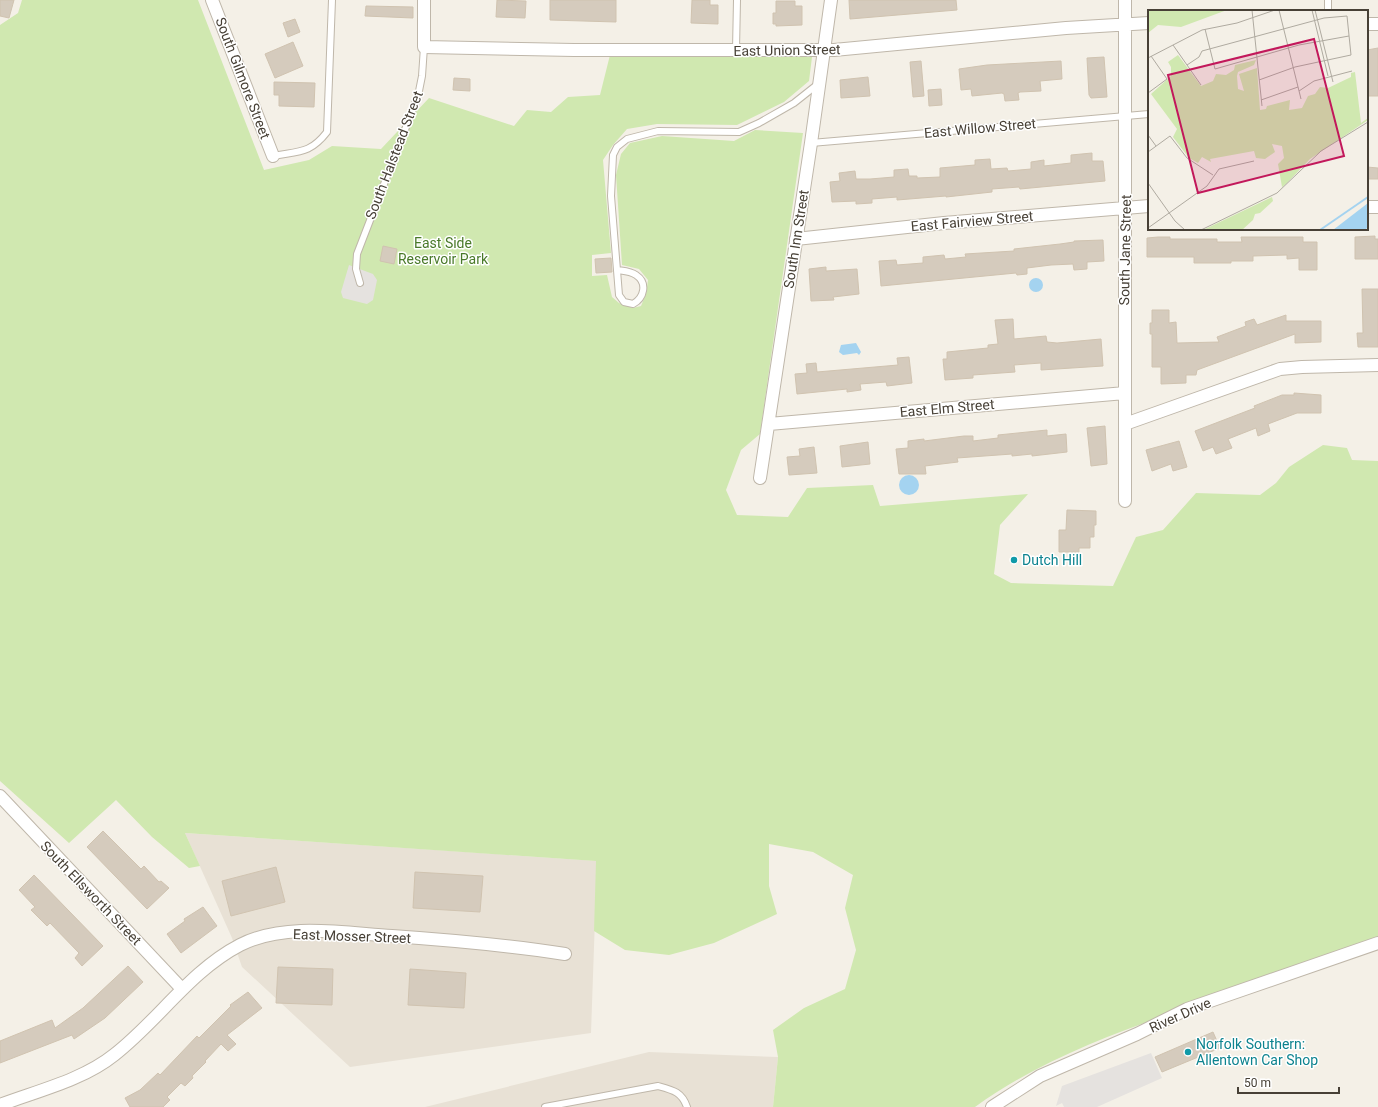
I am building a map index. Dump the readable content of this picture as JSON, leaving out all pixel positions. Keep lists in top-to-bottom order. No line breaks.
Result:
{"streets":{"street":["East Union Street","South Gilmore Street","South Halstead Street","East Fairview Street","South Inn Street","South Jane Street","East Elm Street","South Ellsworth Street","East Mosser Street","River Drive"],"lane":["East Willow Street"]},"crossings":[["East Union Street","South Halstead Street"],["East Union Street","South Inn Street"],["East Union Street","South Jane Street"],["East Willow Street","South Inn Street"],["East Willow Street","South Jane Street"],["East Fairview Street","South Inn Street"],["East Fairview Street","South Jane Street"],["South Inn Street","East Elm Street"],["South Jane Street","East Elm Street"],["South Ellsworth Street","East Mosser Street"]],"parks":["East Side Reservoir Park"],"places":["Dutch Hill","Norfolk Southern: Allentown Car Shop"],"scale_bar":"50 m"}
